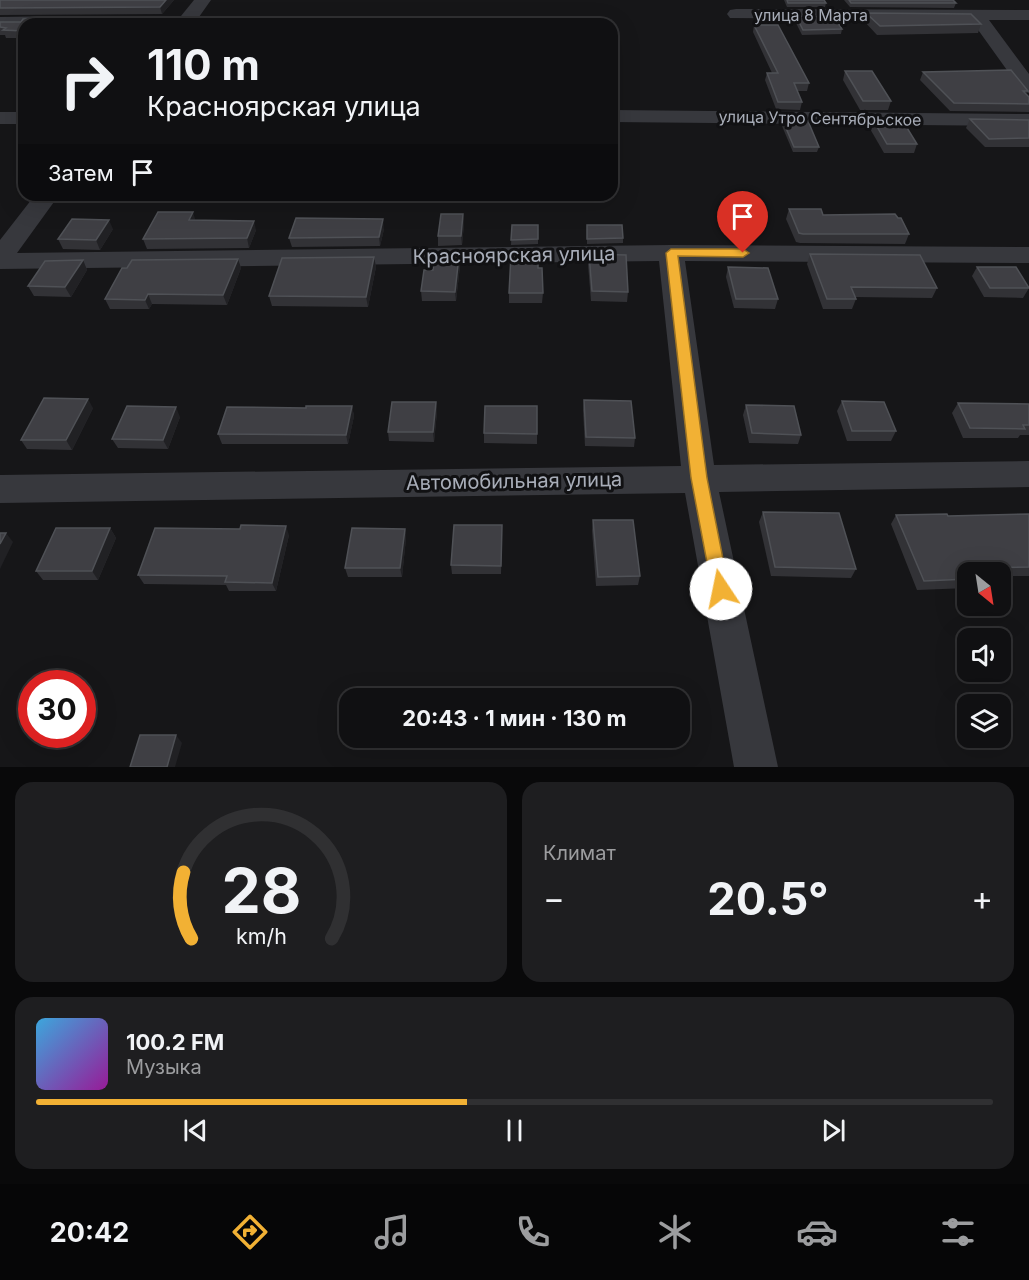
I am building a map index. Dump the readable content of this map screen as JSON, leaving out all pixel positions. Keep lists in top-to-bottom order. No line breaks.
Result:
{"streets":{"street":["улица 8 Марта","улица Утро Сентябрьское","Красноярская улица","Автомобильная улица"]},"north":"bottom right","page":{"turn":["110 m","Красноярская улица"],"then":"Затем","limit":"30","trip":"20:43 · 1 мин · 130 m","tile":"Климат","heat":["−","20.5°","+"],"song":["100.2 FM","Музыка"],"tabs":"20:42","gauge":["28","km/h"]}}
